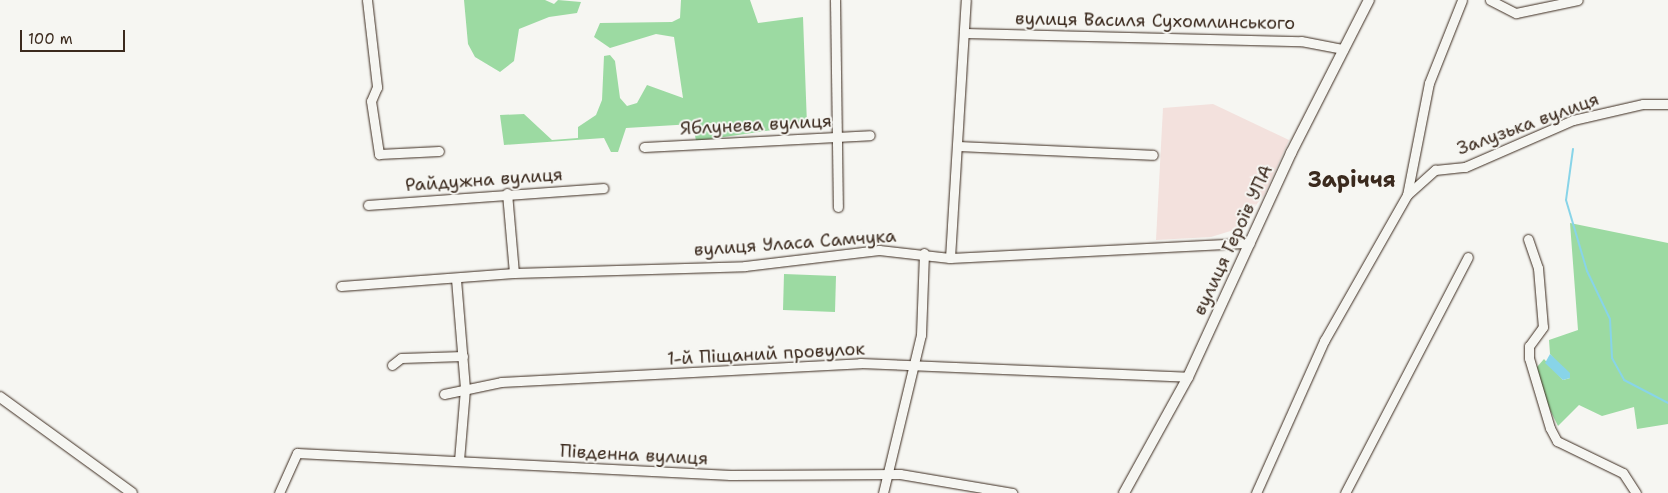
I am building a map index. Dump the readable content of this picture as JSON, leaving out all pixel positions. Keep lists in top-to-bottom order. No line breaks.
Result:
{"streets":{"street":["вулиця Василя Сухомлинського","Залузька вулиця","Яблунева вулиця","Райдужна вулиця","вулиця Героїв УПА","вулиця Уласа Самчука","1-й Піщаний провулок","Південна вулиця"]},"crossings":[["вулиця Василя Сухомлинського","вулиця Героїв УПА"],["вулиця Героїв УПА","вулиця Уласа Самчука"],["вулиця Героїв УПА","1-й Піщаний провулок"]],"districts":["Заріччя"],"scale_bar":"100 m"}
